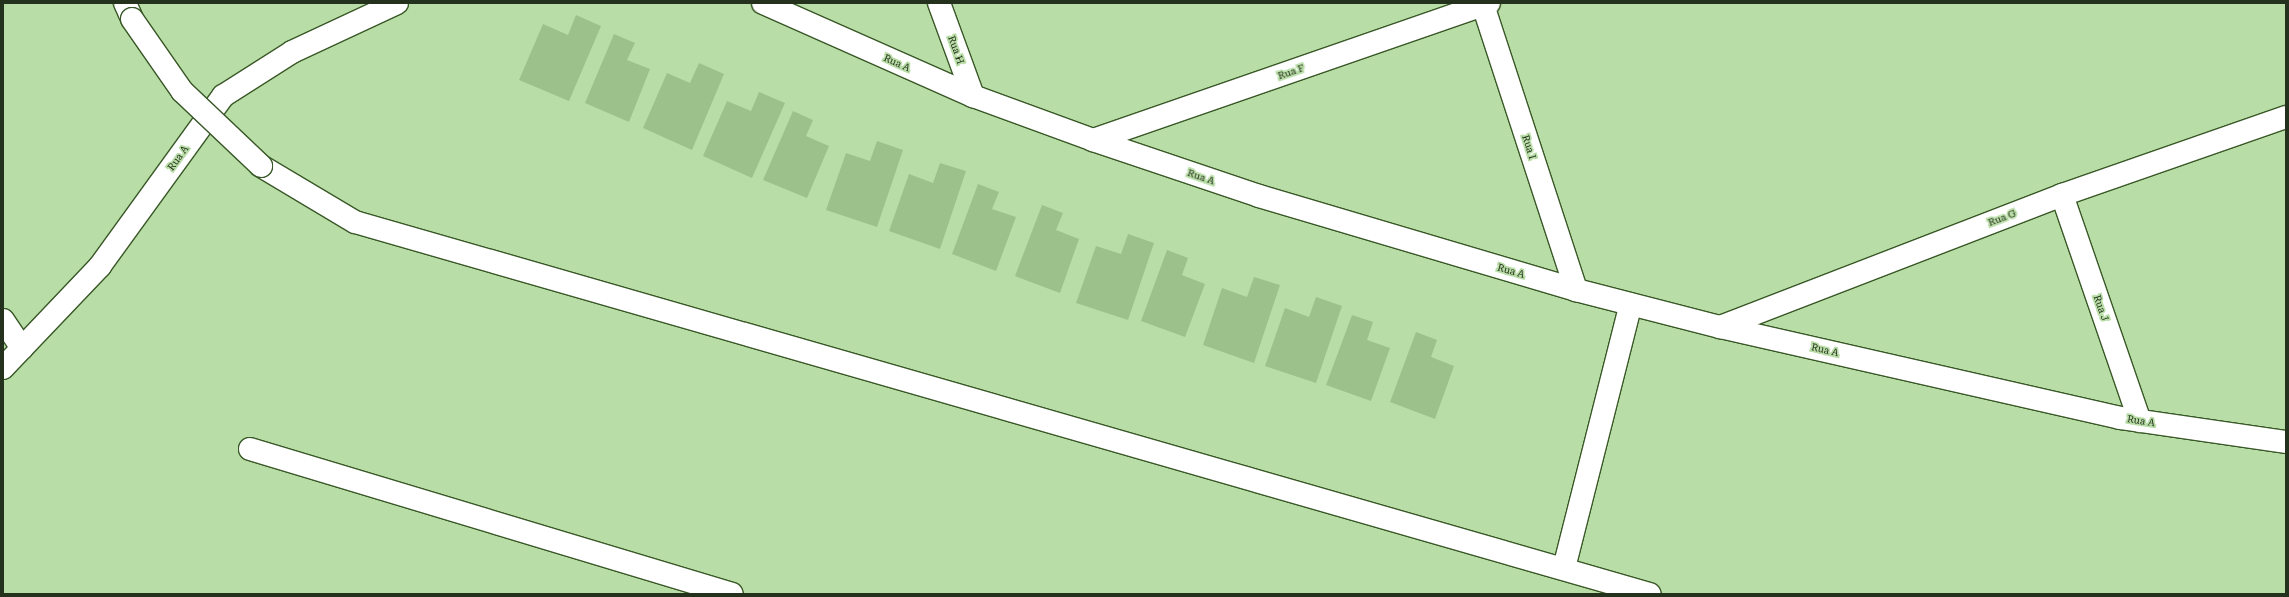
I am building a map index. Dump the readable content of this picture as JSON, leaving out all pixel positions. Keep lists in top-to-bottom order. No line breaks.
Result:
{"streets":{"street":["Rua H","Rua A","Rua F","Rua I","Rua G","Rua J"]},"crossings":[["Rua H","Rua A"],["Rua A","Rua F"],["Rua A","Rua I"],["Rua A","Rua G"],["Rua A","Rua J"],["Rua F","Rua I"],["Rua G","Rua J"]]}
